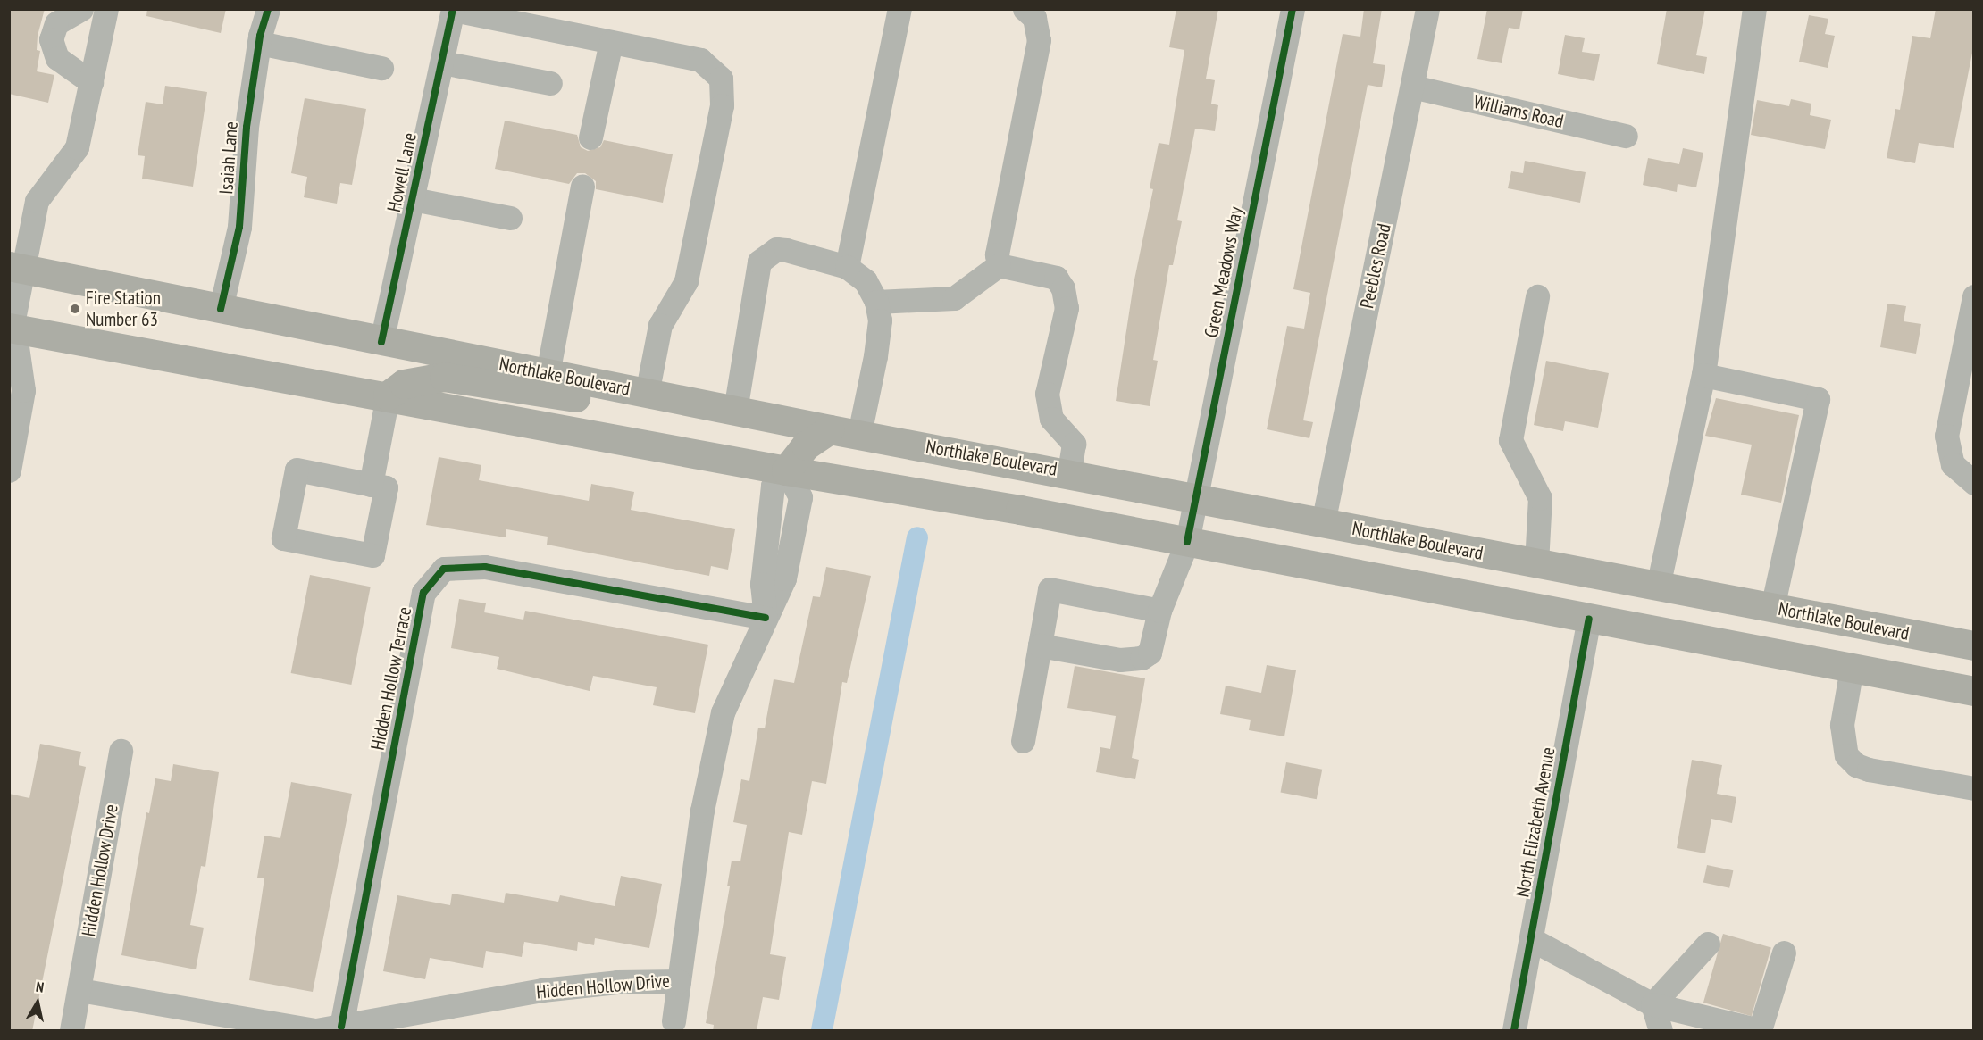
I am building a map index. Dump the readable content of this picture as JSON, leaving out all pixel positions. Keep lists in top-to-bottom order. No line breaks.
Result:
{"streets":{"main road":["Northlake Boulevard"],"street":["Williams Road","Isaiah Lane","Howell Lane","Peebles Road","Green Meadows Way","Hidden Hollow Terrace","North Elizabeth Avenue","Hidden Hollow Drive"]},"crossings":[["Williams Road","Peebles Road"],["Isaiah Lane","Northlake Boulevard"],["Howell Lane","Northlake Boulevard"],["Peebles Road","Northlake Boulevard"],["Green Meadows Way","Northlake Boulevard"],["Hidden Hollow Terrace","Hidden Hollow Drive"]],"places":["Fire Station Number 63"],"north":"top"}
